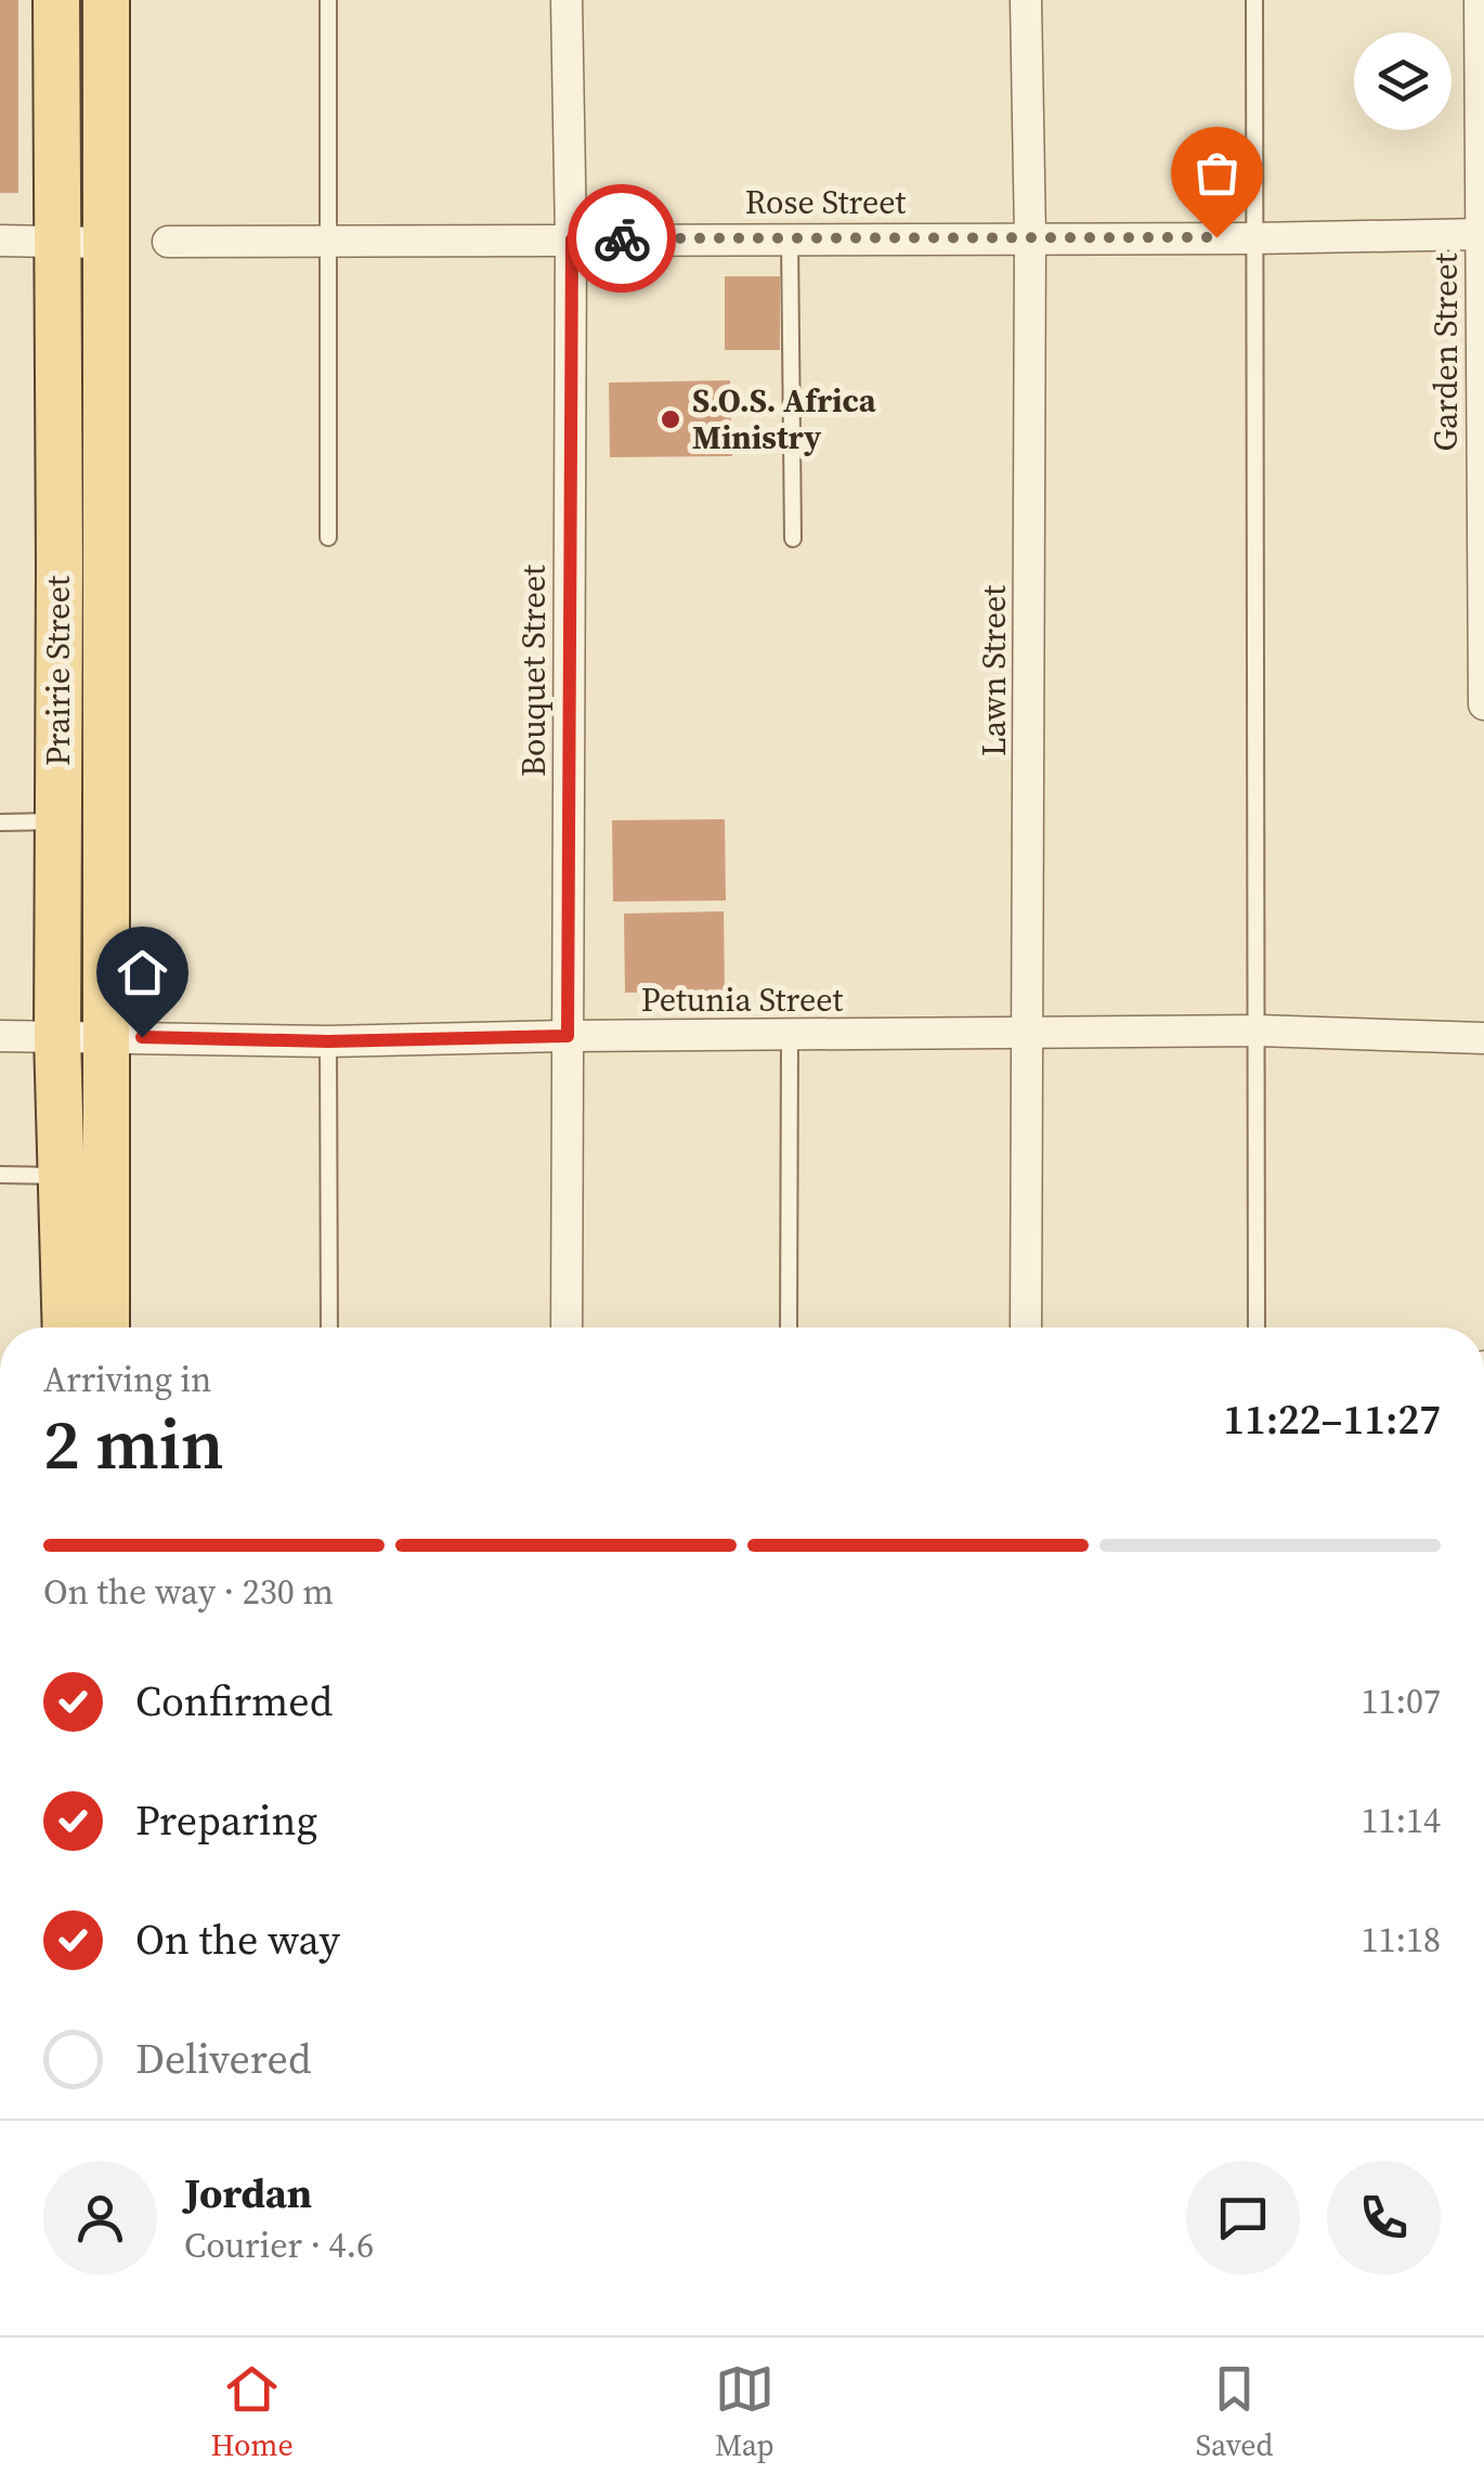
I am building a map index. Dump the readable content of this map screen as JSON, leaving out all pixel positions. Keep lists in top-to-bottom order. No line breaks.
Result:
{"streets":{"main road":["Prairie Street"],"street":["Rose Street","Garden Street","Bouquet Street","Lawn Street","Petunia Street"]},"crossings":[["Rose Street","Garden Street"],["Rose Street","Bouquet Street"],["Rose Street","Lawn Street"],["Prairie Street","Petunia Street"],["Bouquet Street","Petunia Street"],["Lawn Street","Petunia Street"]],"places":["S.O.S. Africa Ministry"],"page":{"heading":["2 min","Arriving in","11:22–11:27"],"panel":["Jordan","Courier · 4.6"],"bar":"On the way · 230 m","list":[["Confirmed","11:07"],["Preparing","11:14"],["On the way","11:18"],"Delivered"],"tabs":["Home","Map","Saved"]}}
